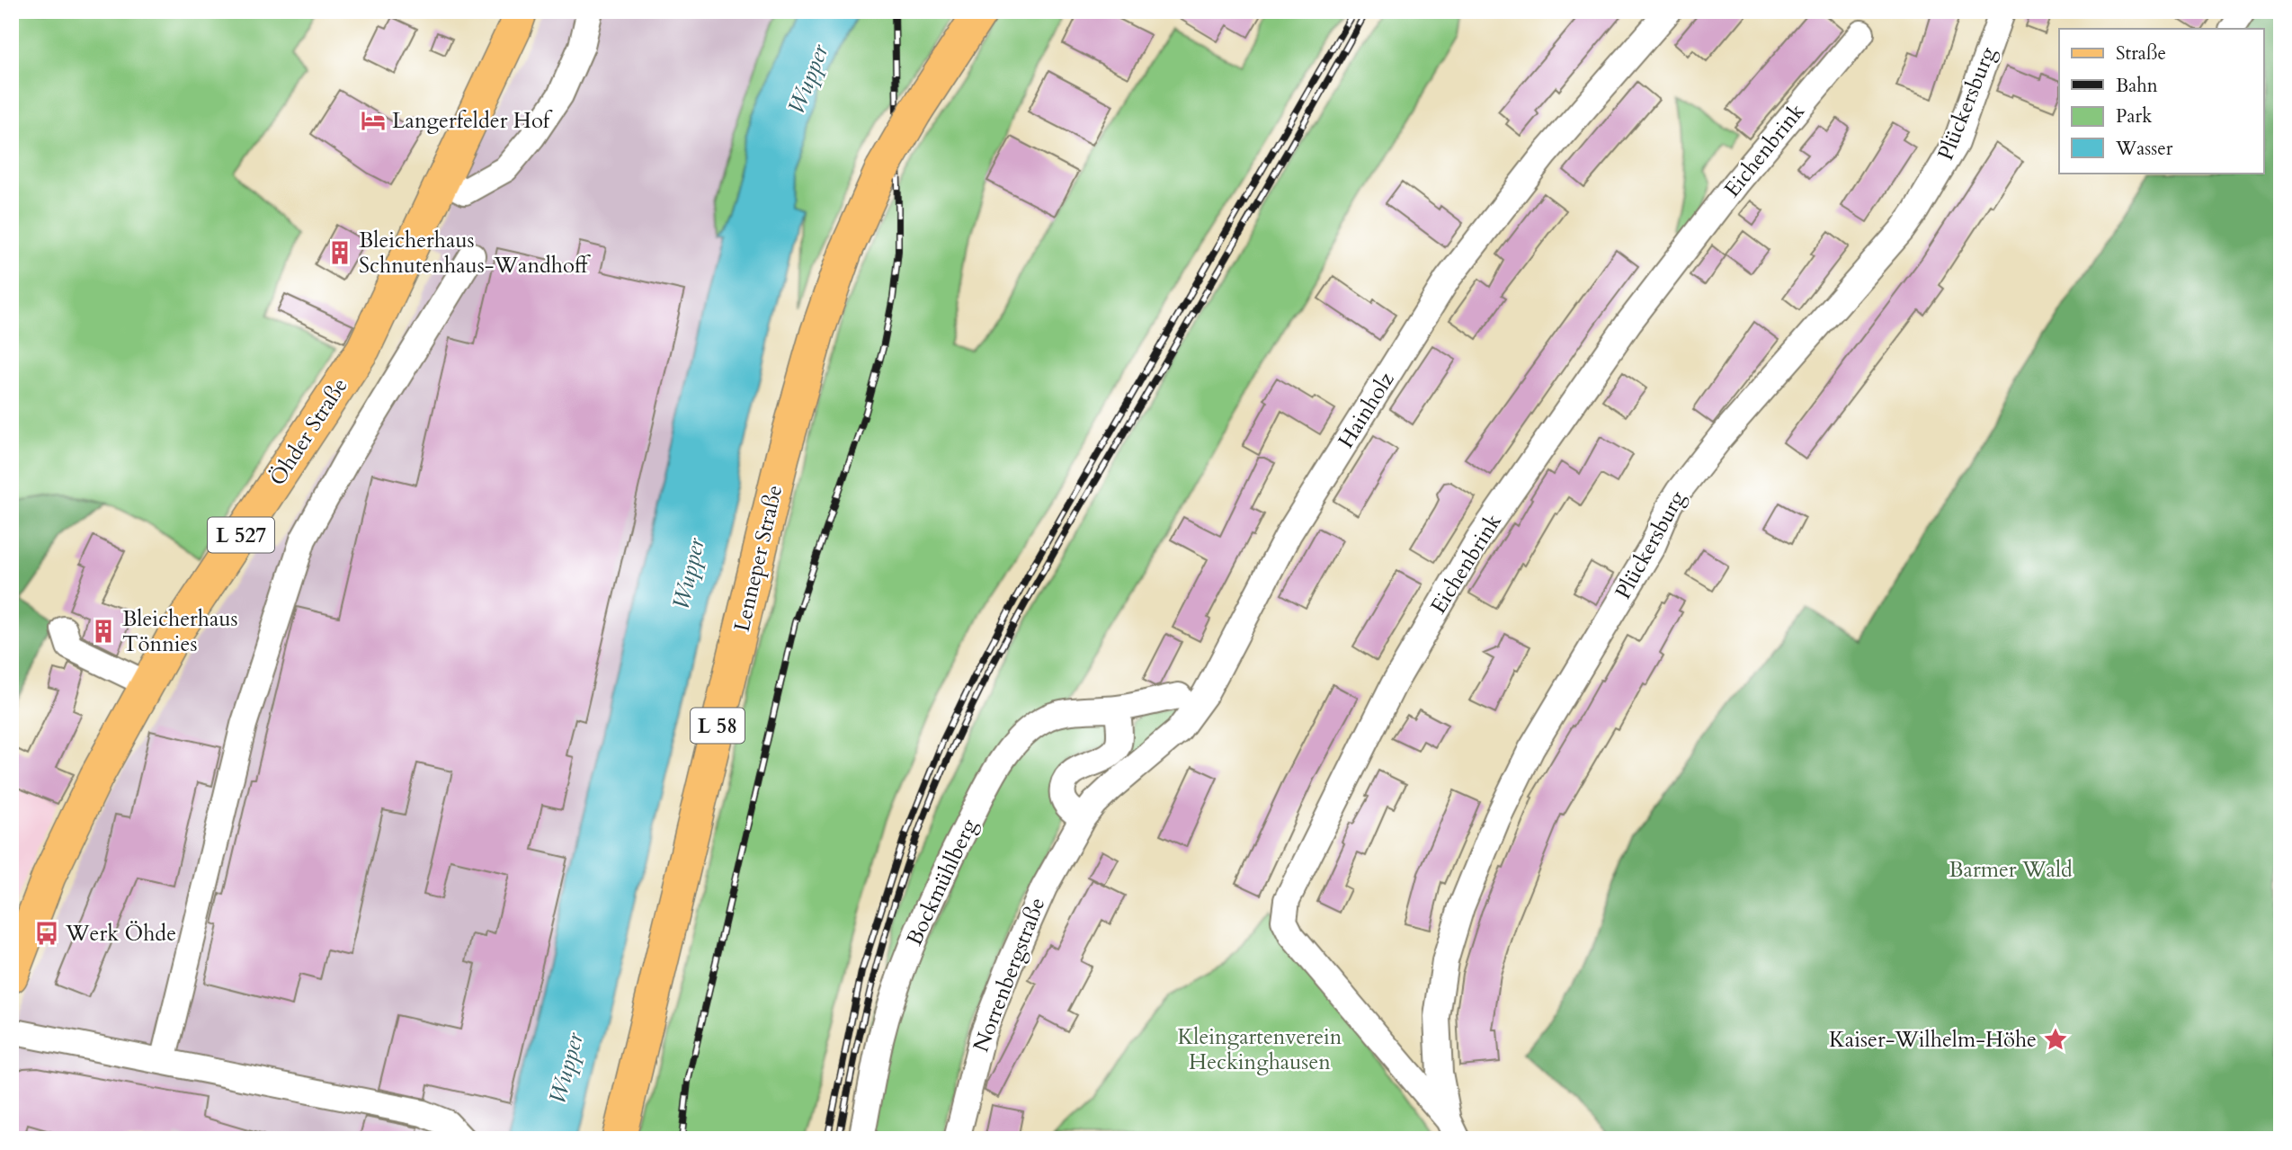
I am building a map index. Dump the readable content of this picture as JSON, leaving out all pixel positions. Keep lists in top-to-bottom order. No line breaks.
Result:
{"streets":{"main road":["Öhder Straße","L 527","Lenneper Straße","L 58"],"street":["Plückersburg","Eichenbrink","Hainholz","Bockmühlberg","Norrenbergstraße"]},"crossings":[["Plückersburg","Eichenbrink"],["Hainholz","Norrenbergstraße"]],"water":["Wupper"],"parks":["Barmer Wald","Kleingartenverein Heckinghausen"],"places":{"hotel":["Langerfelder Hof"],"building":["Bleicherhaus Schnutenhaus-Wandhoff","Bleicherhaus Tönnies"],"bus stop":["Werk Öhde"],"place":["Kaiser-Wilhelm-Höhe"]},"legend":["Straße","Bahn","Park","Wasser"]}
